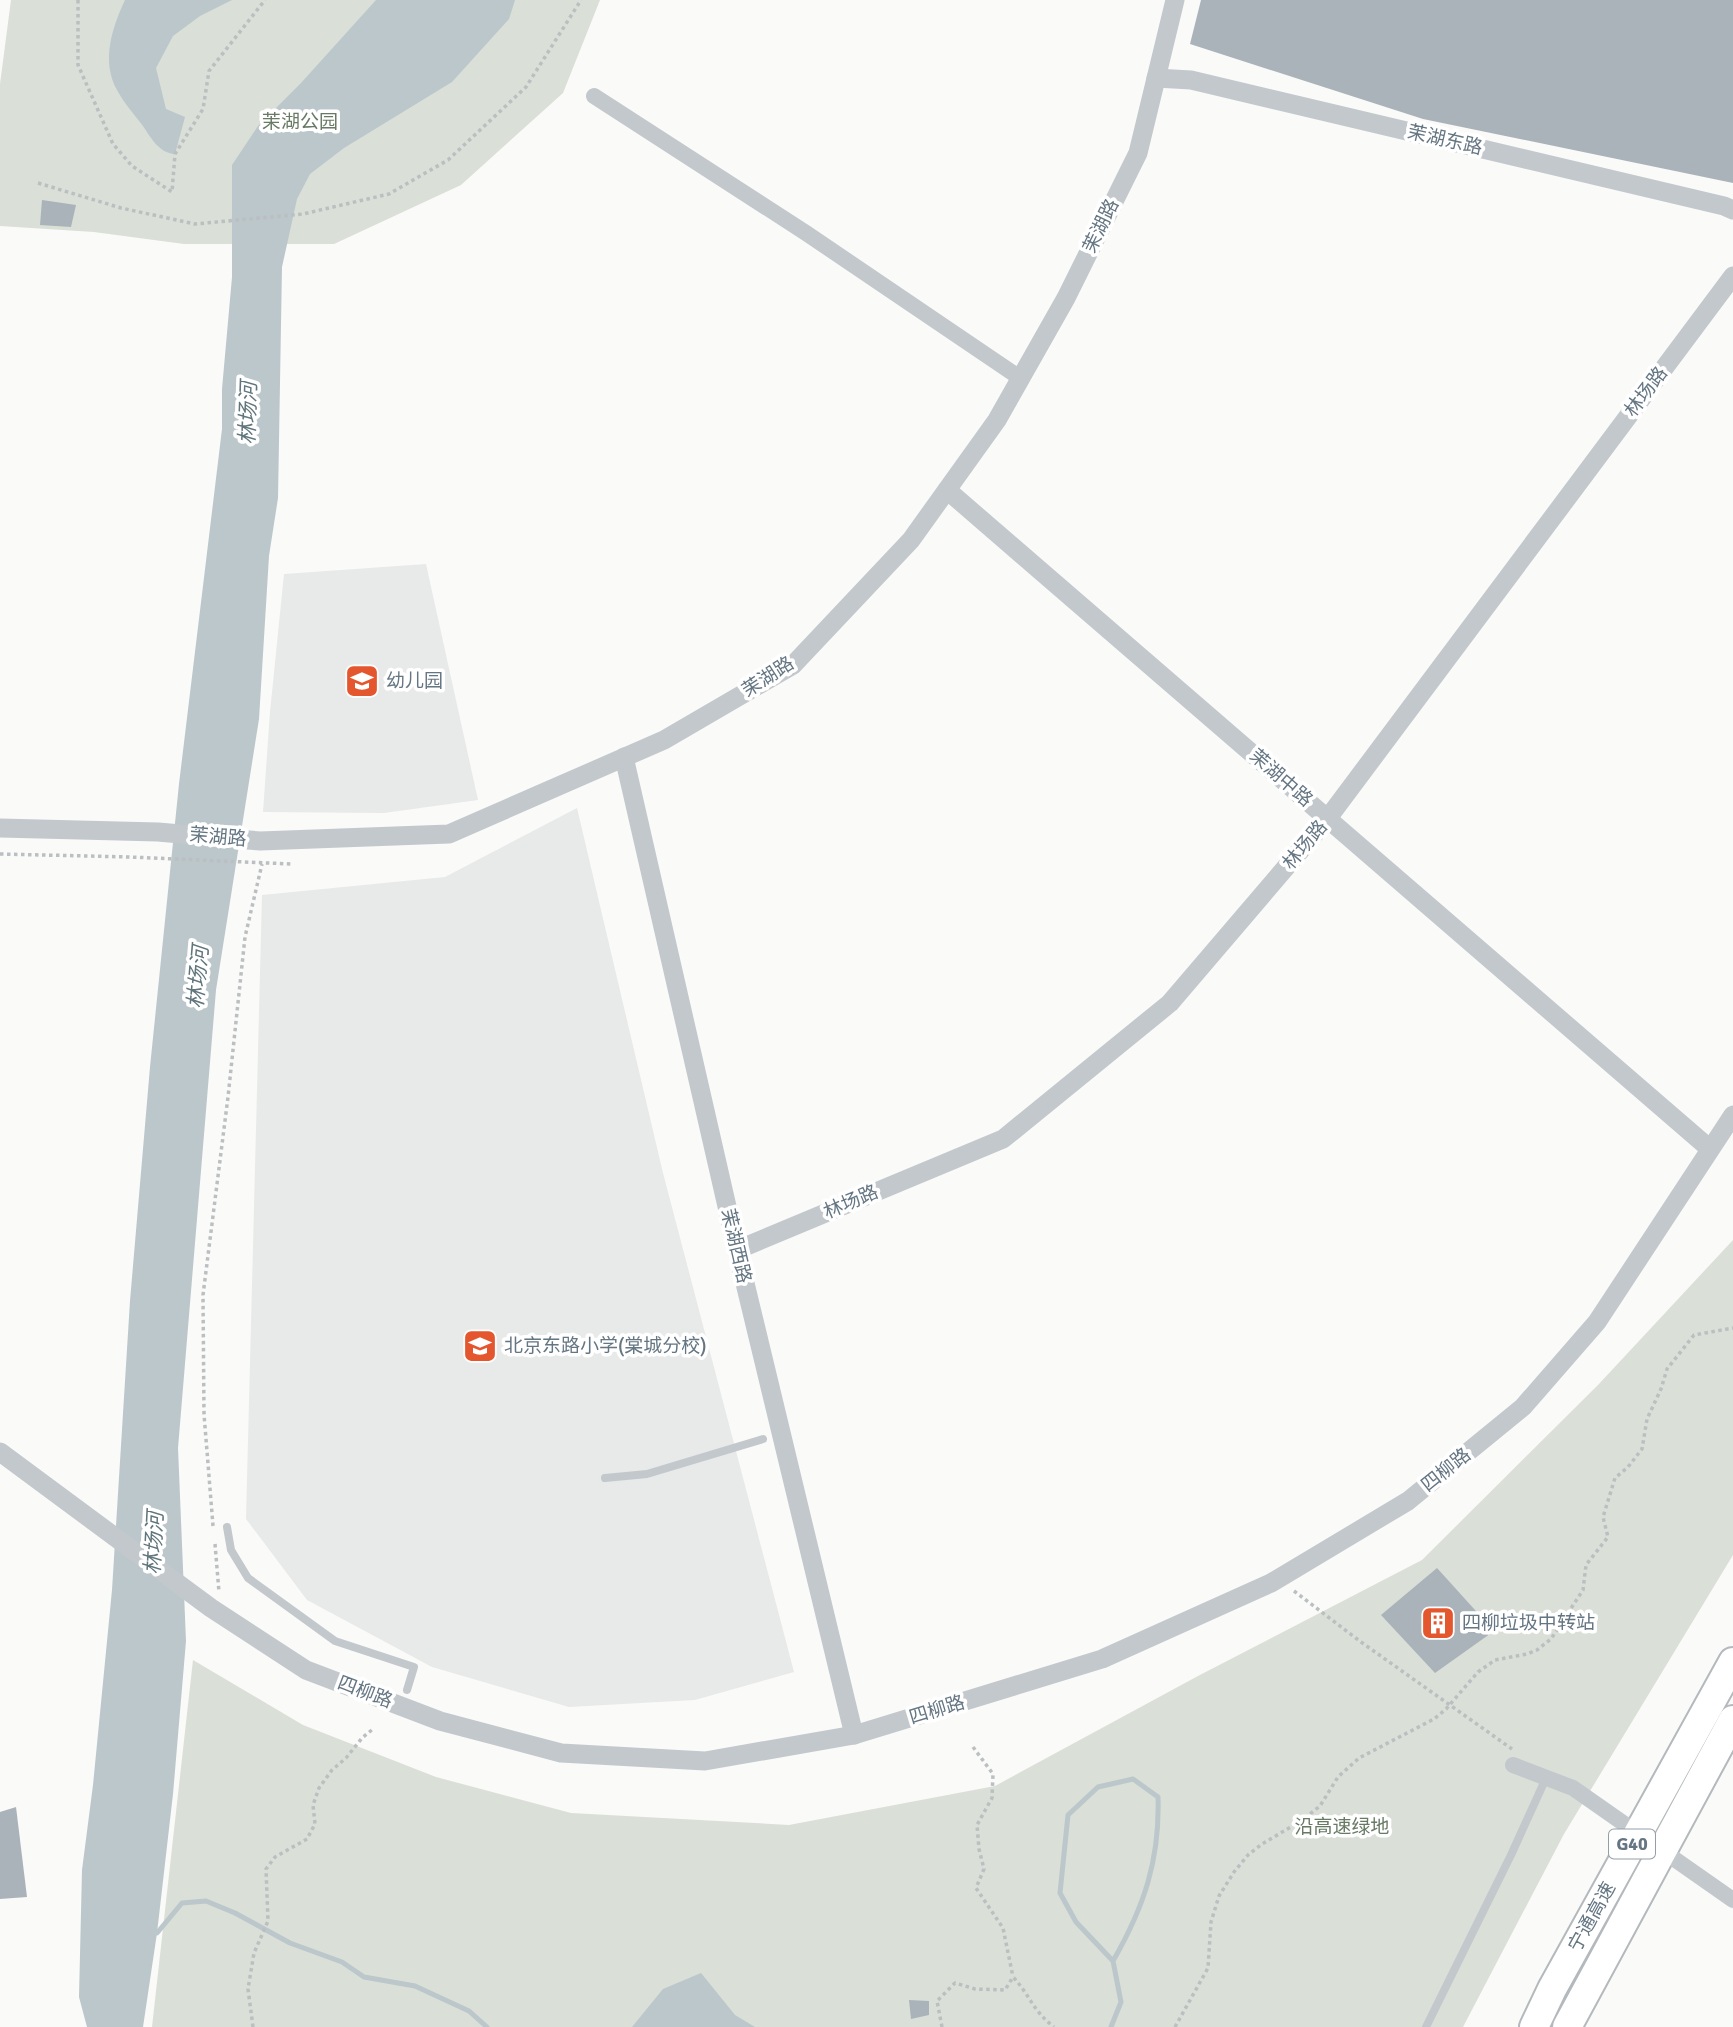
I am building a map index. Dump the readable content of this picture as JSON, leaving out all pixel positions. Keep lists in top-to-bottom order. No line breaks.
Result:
{"streets":{"highway":["G40","宁通高速"],"street":["茉湖东路","茉湖路","林场路","茉湖中路","茉湖西路","四柳路"]},"crossings":[["茉湖东路","茉湖路"],["茉湖路","茉湖中路"],["茉湖路","茉湖西路"],["林场路","茉湖中路"],["林场路","茉湖西路"],["茉湖中路","四柳路"],["茉湖西路","四柳路"]],"water":["林场河"],"parks":["茉湖公园","沿高速绿地"],"places":{"school or university":["幼儿园","北京东路小学(棠城分校)"],"building":["四柳垃圾中转站"]}}
